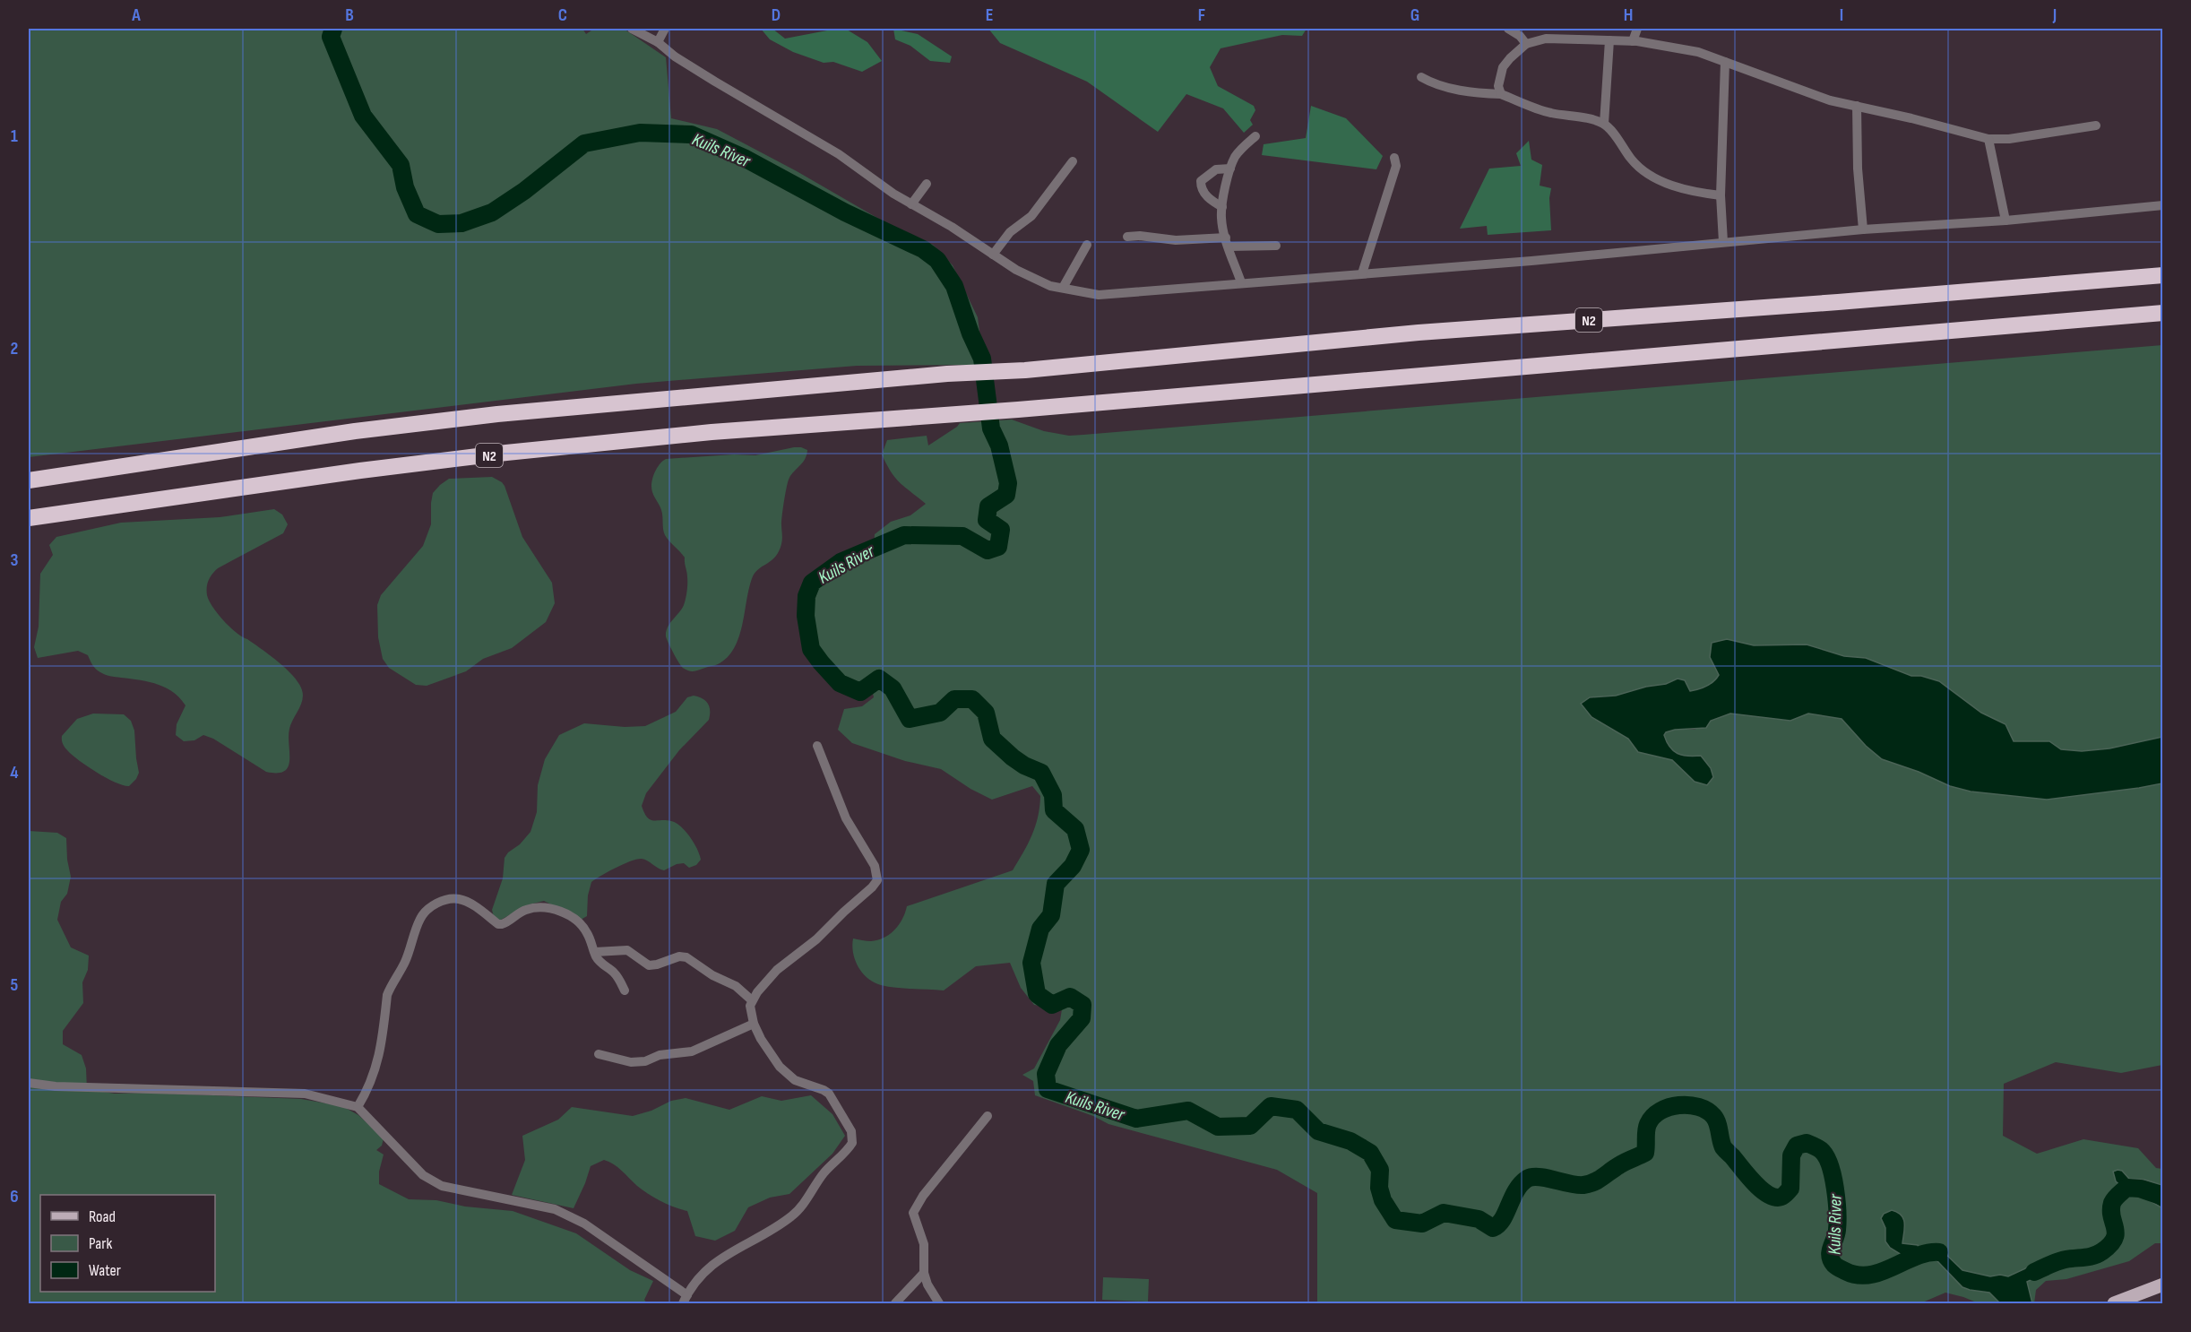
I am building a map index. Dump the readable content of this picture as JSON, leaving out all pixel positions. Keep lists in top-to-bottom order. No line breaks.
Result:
{"streets":{"highway":["N2"]},"water":["Kuils River"],"legend":["Road","Park","Water"],"grid":{"columns":["A","B","C","D","E","F","G","H","I","J"],"rows":["1","2","3","4","5","6"]}}
